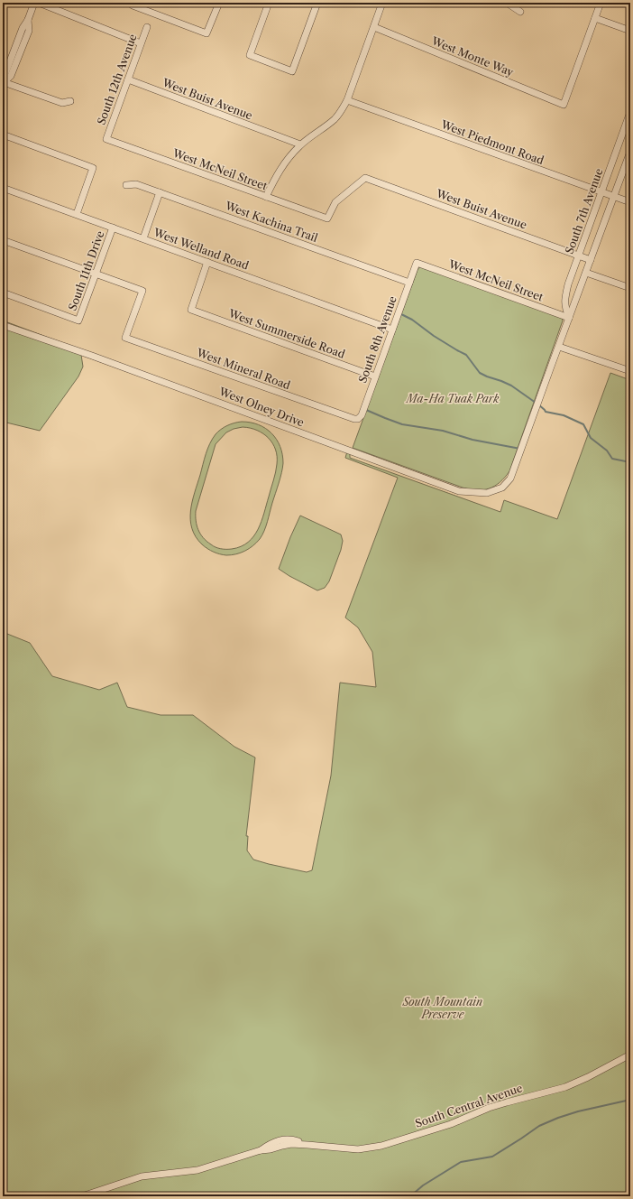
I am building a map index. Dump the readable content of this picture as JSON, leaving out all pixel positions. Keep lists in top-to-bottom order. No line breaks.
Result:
{"streets":{"street":["West Monte Way","South 12th Avenue","West Buist Avenue","West Piedmont Road","West McNeil Street","South 7th Avenue","West Kachina Trail","West Welland Road","South 11th Drive","West Summerside Road","South 8th Avenue","West Mineral Road","West Olney Drive","South Central Avenue"]},"crossings":[["South 12th Avenue","West Buist Avenue"],["South 12th Avenue","West McNeil Street"],["West Buist Avenue","West McNeil Street"],["West Buist Avenue","South 7th Avenue"],["West Piedmont Road","South 7th Avenue"],["West McNeil Street","South 7th Avenue"],["West McNeil Street","South 8th Avenue"],["South 7th Avenue","West Olney Drive"],["West Kachina Trail","South 8th Avenue"],["West Welland Road","South 11th Drive"],["West Welland Road","West Summerside Road"],["West Welland Road","South 8th Avenue"],["South 11th Drive","West Mineral Road"],["West Summerside Road","South 8th Avenue"],["South 8th Avenue","West Mineral Road"]],"parks":["Ma-Ha Tuak Park","South Mountain Preserve"]}
